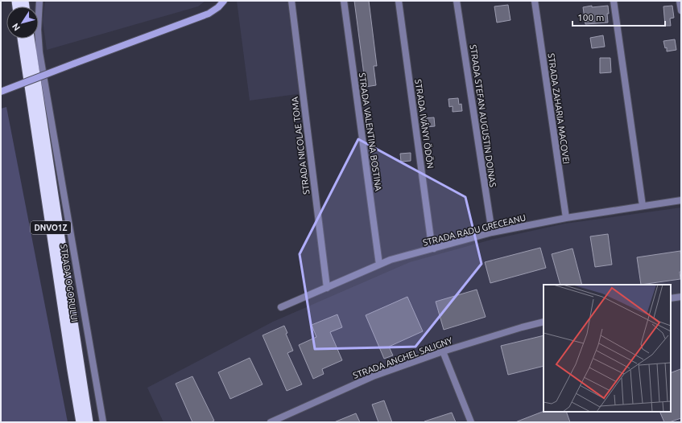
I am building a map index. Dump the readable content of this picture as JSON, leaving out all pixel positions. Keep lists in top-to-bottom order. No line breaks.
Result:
{"streets":{"highway":["DNVO1Z","STRADA OGORULUI"],"street":["STRADA ZAHARIA MACOVEI","STRADA STEFAN AUGUSTIN DOINAS","STRADA IVÁNYI ÖDÖN","STRADA VALENTINA BOSTINA","STRADA NICOLAE TOMA","STRADA RADU GRECEANU","STRADA ANGHEL SALIGNY"]},"crossings":[["STRADA ZAHARIA MACOVEI","STRADA RADU GRECEANU"],["STRADA STEFAN AUGUSTIN DOINAS","STRADA RADU GRECEANU"],["STRADA IVÁNYI ÖDÖN","STRADA RADU GRECEANU"],["STRADA VALENTINA BOSTINA","STRADA RADU GRECEANU"],["STRADA NICOLAE TOMA","STRADA RADU GRECEANU"]],"scale_bar":"100 m","north":"bottom left"}
